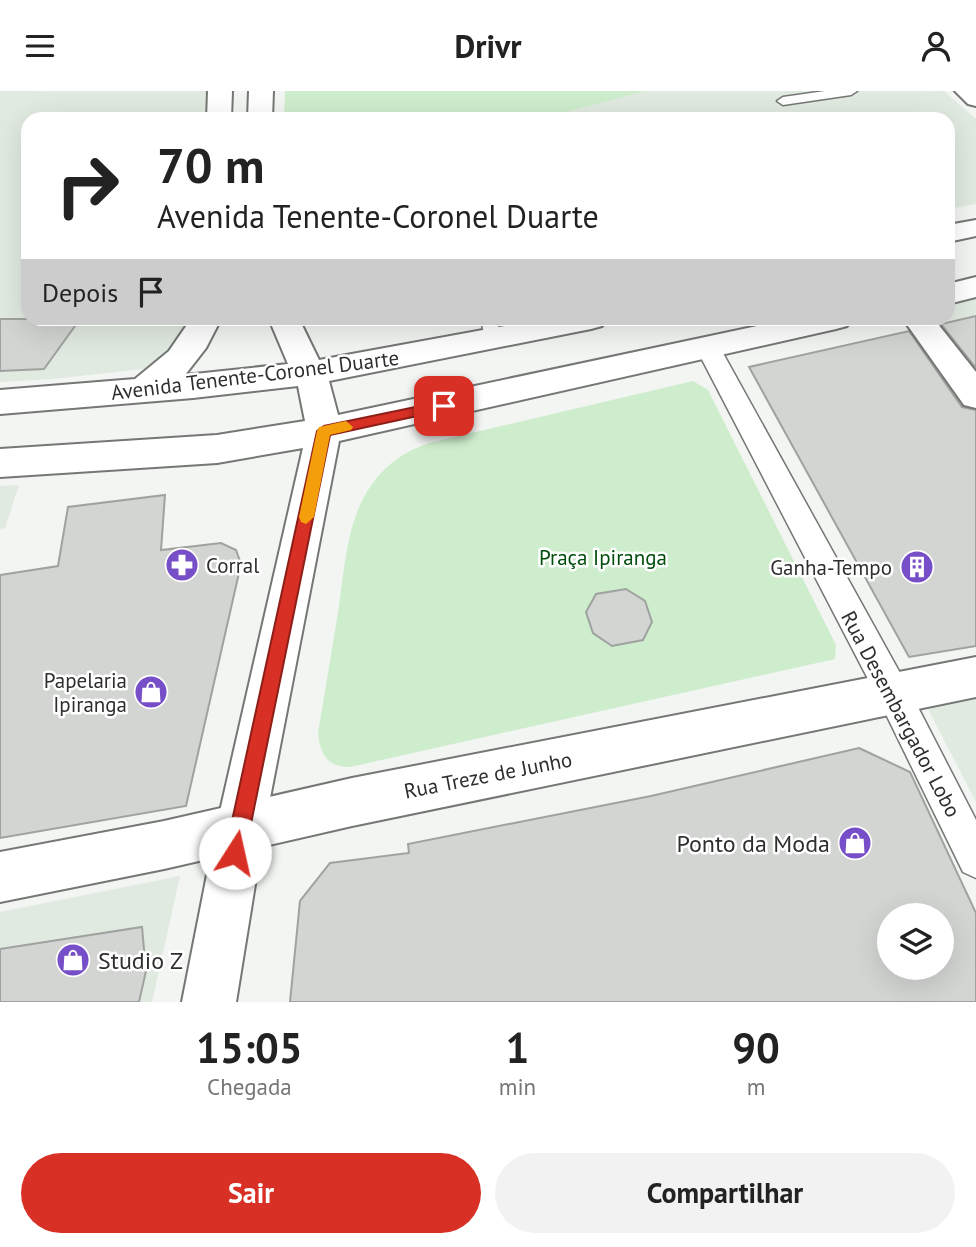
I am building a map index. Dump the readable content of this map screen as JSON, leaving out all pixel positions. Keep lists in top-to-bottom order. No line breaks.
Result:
{"streets":{"main road":["Avenida Tenente-Coronel Duarte","Rua Treze de Junho"],"street":["Rua Desembargador Lobo"]},"crossings":[["Rua Desembargador Lobo","Rua Treze de Junho"]],"parks":["Praça Ipiranga"],"places":{"pharmacy":["Corral"],"building":["Ganha-Tempo"],"shop":["Papelaria Ipiranga","Ponto da Moda","Studio Z"]},"page":{"header":"Drivr","turn":["70 m","Avenida Tenente-Coronel Duarte"],"then":"Depois","eta":["15:05","Chegada","1","min","90","m"],"buttons":["Sair","Compartilhar"]}}
